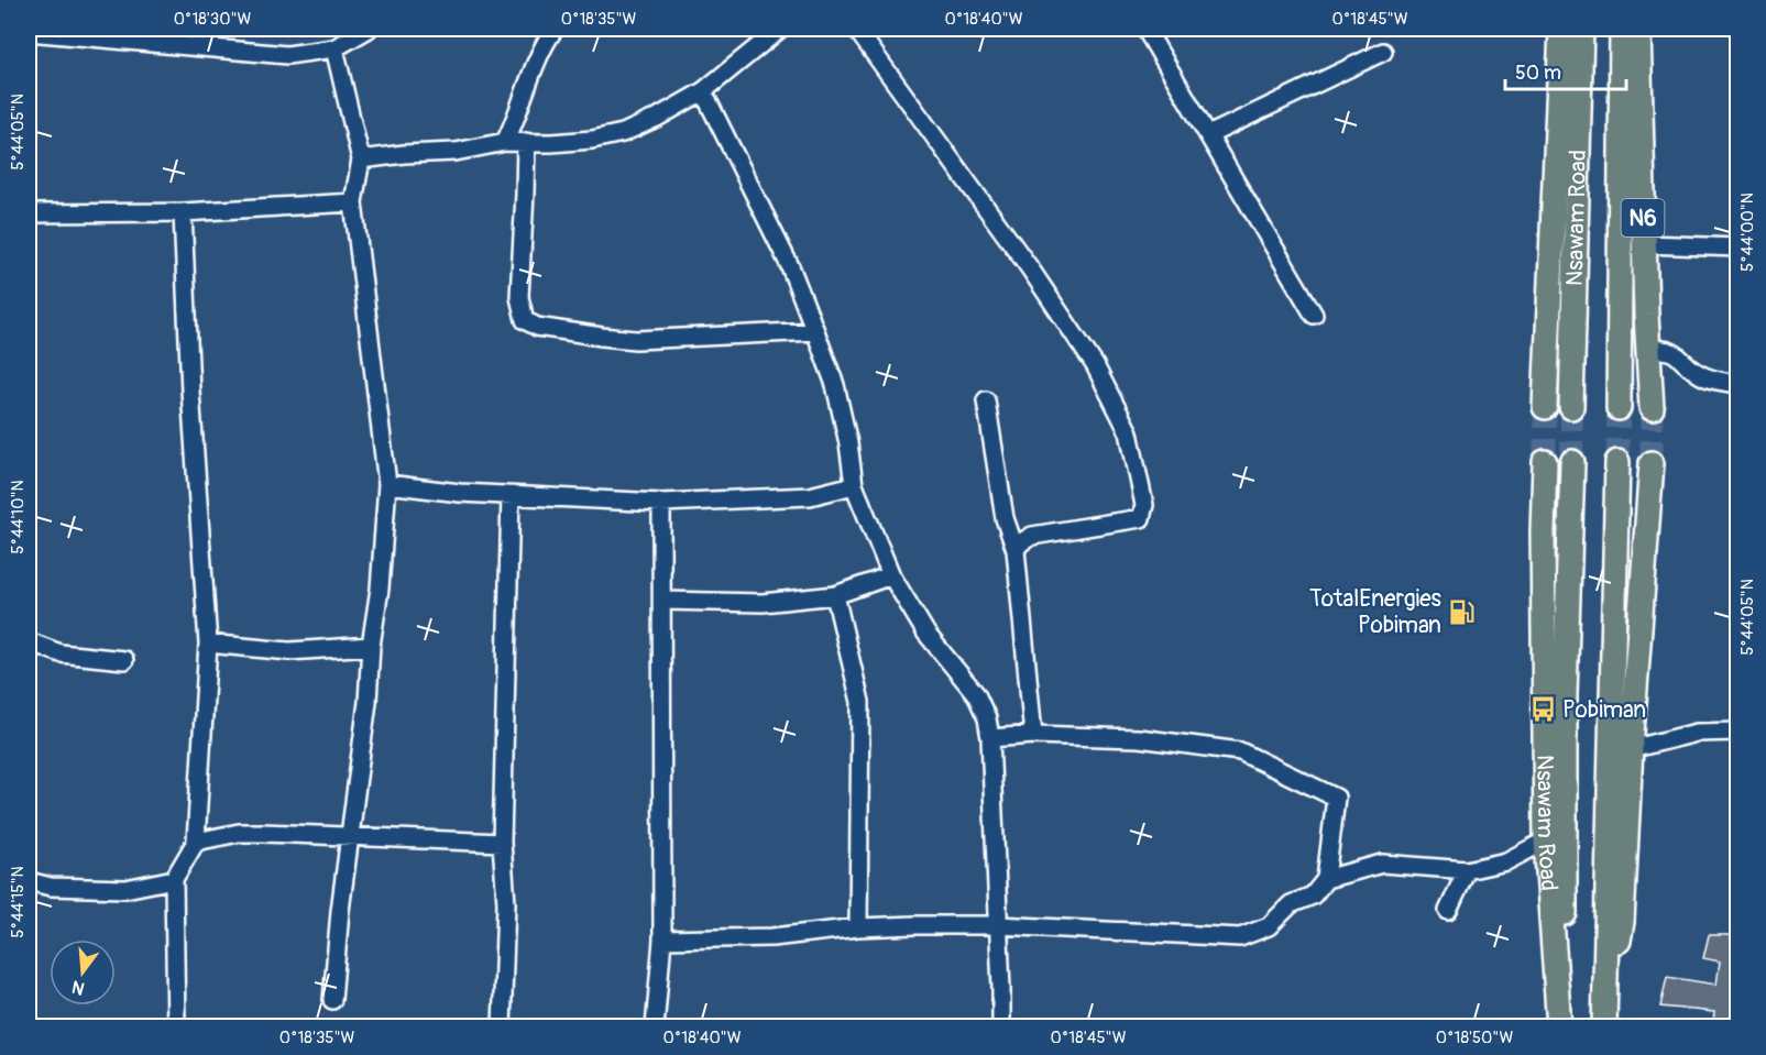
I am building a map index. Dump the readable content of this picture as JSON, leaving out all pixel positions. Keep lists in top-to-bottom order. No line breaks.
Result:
{"streets":{"highway":["Nsawam Road","N6"]},"places":{"fuel station":["TotalEnergies Pobiman"],"bus stop":["Pobiman"]},"scale_bar":"50 m","north":"bottom","coordinates":["0°18'30\"W","0°18'35\"W","0°18'40\"W","0°18'45\"W","5°44'05\"N","5°44'00\"N","5°44'10\"N","5°44'15\"N","0°18'50\"W"]}
